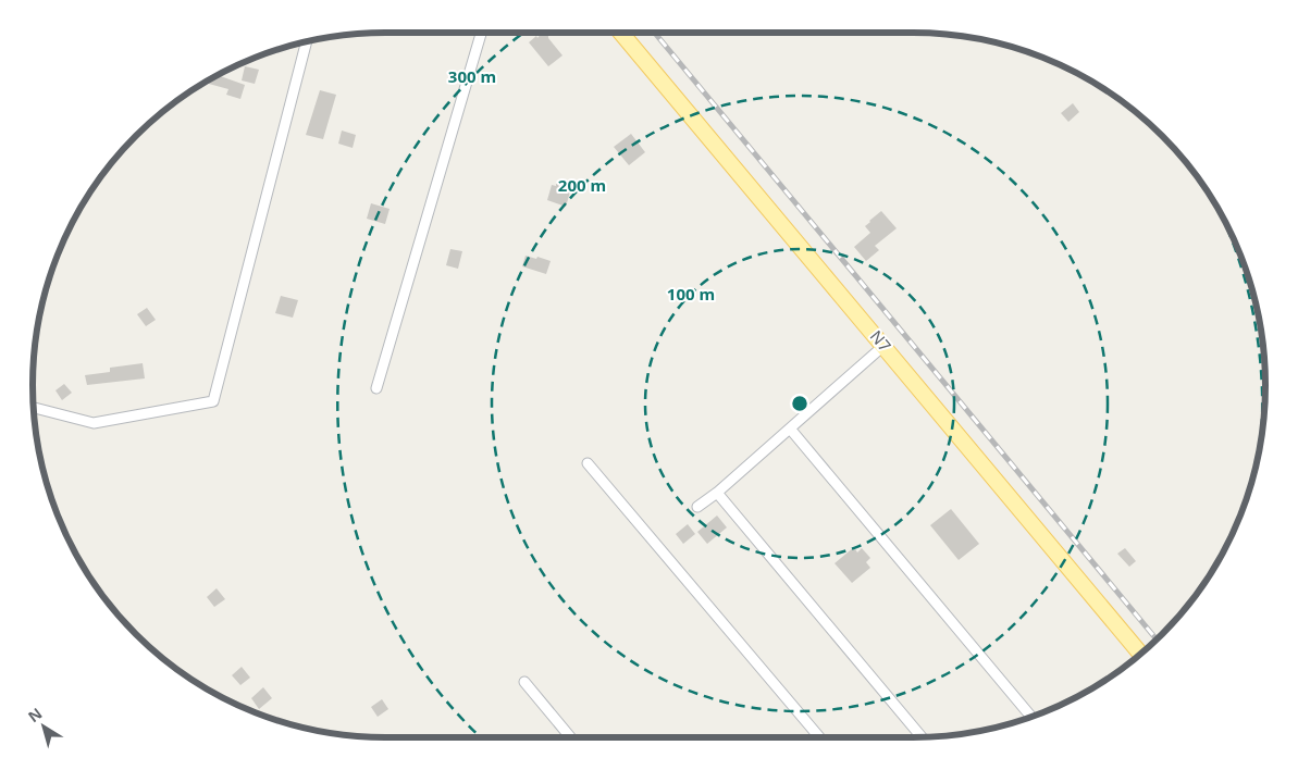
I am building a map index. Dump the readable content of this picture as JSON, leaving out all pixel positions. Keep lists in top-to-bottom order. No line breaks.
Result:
{"streets":{"main road":["N7"]},"north":"top left","rings":["300 m","200 m","100 m"]}
